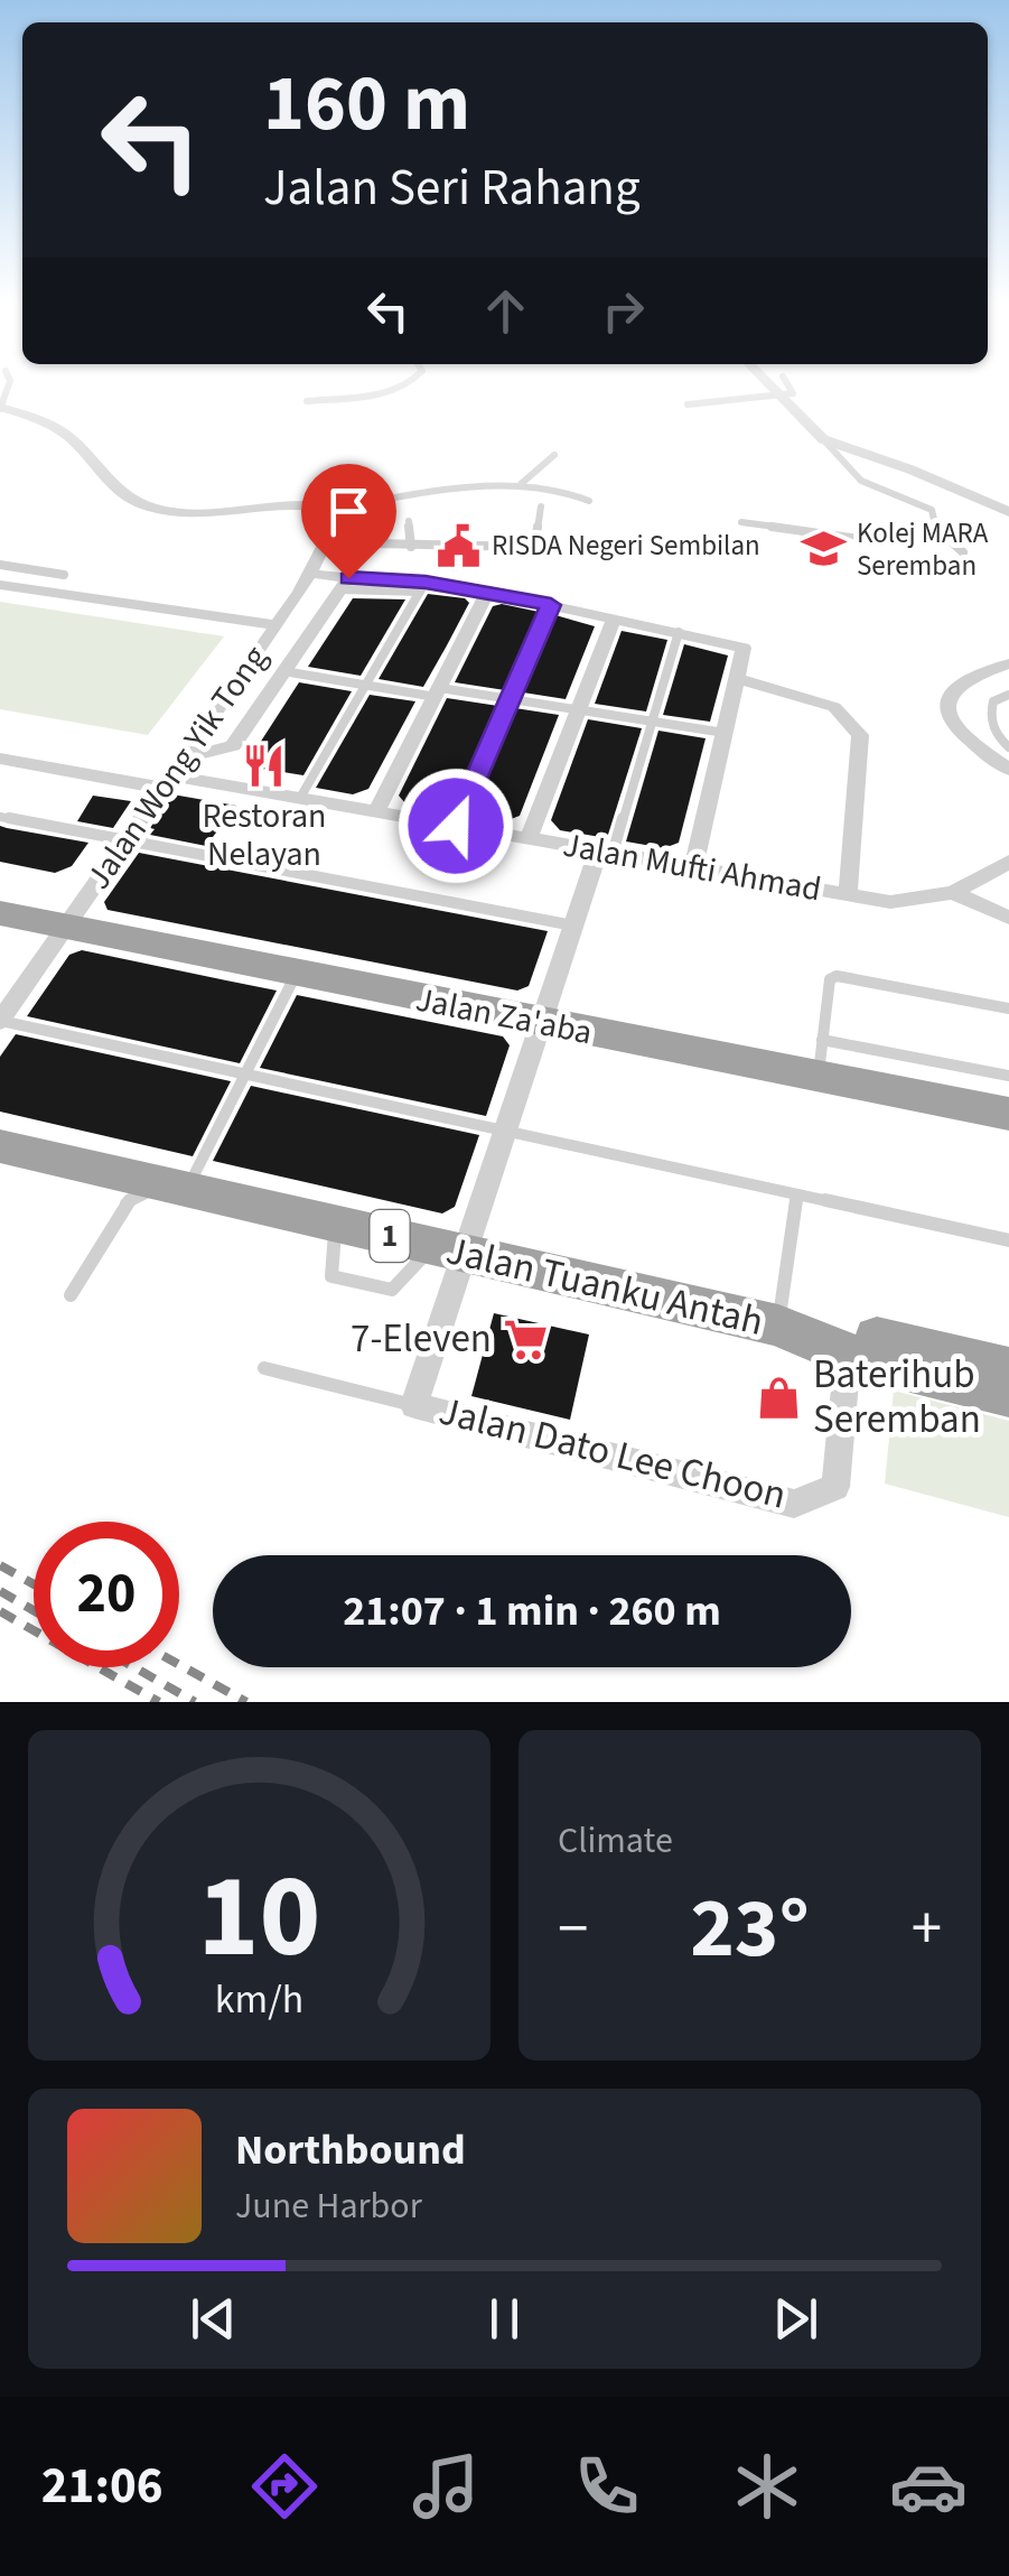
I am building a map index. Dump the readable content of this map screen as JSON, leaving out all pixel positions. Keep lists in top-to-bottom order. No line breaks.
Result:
{"streets":{"highway":["Jalan Za'aba","1","Jalan Tuanku Antah"],"street":["Jalan Wong Yik Tong","Jalan Mufti Ahmad","Jalan Dato Lee Choon"]},"crossings":[["Jalan Wong Yik Tong","Jalan Mufti Ahmad"],["Jalan Wong Yik Tong","Jalan Za'aba"],["Jalan Mufti Ahmad","Jalan Dato Lee Choon"],["Jalan Za'aba","Jalan Dato Lee Choon"],["1","Jalan Tuanku Antah"],["Jalan Tuanku Antah","Jalan Dato Lee Choon"]],"places":{"public building":["RISDA Negeri Sembilan"],"school or university":["Kolej MARA Seremban"],"restaurant":["Restoran Nelayan"],"supermarket":["7-Eleven"],"shop":["Baterihub Seremban"]},"page":{"turn":["160 m","Jalan Seri Rahang"],"limit":"20","trip":"21:07 · 1 min · 260 m","tile":"Climate","heat":["−","23°","+"],"song":["Northbound","June Harbor"],"tabs":"21:06","gauge":["10","km/h"]}}
